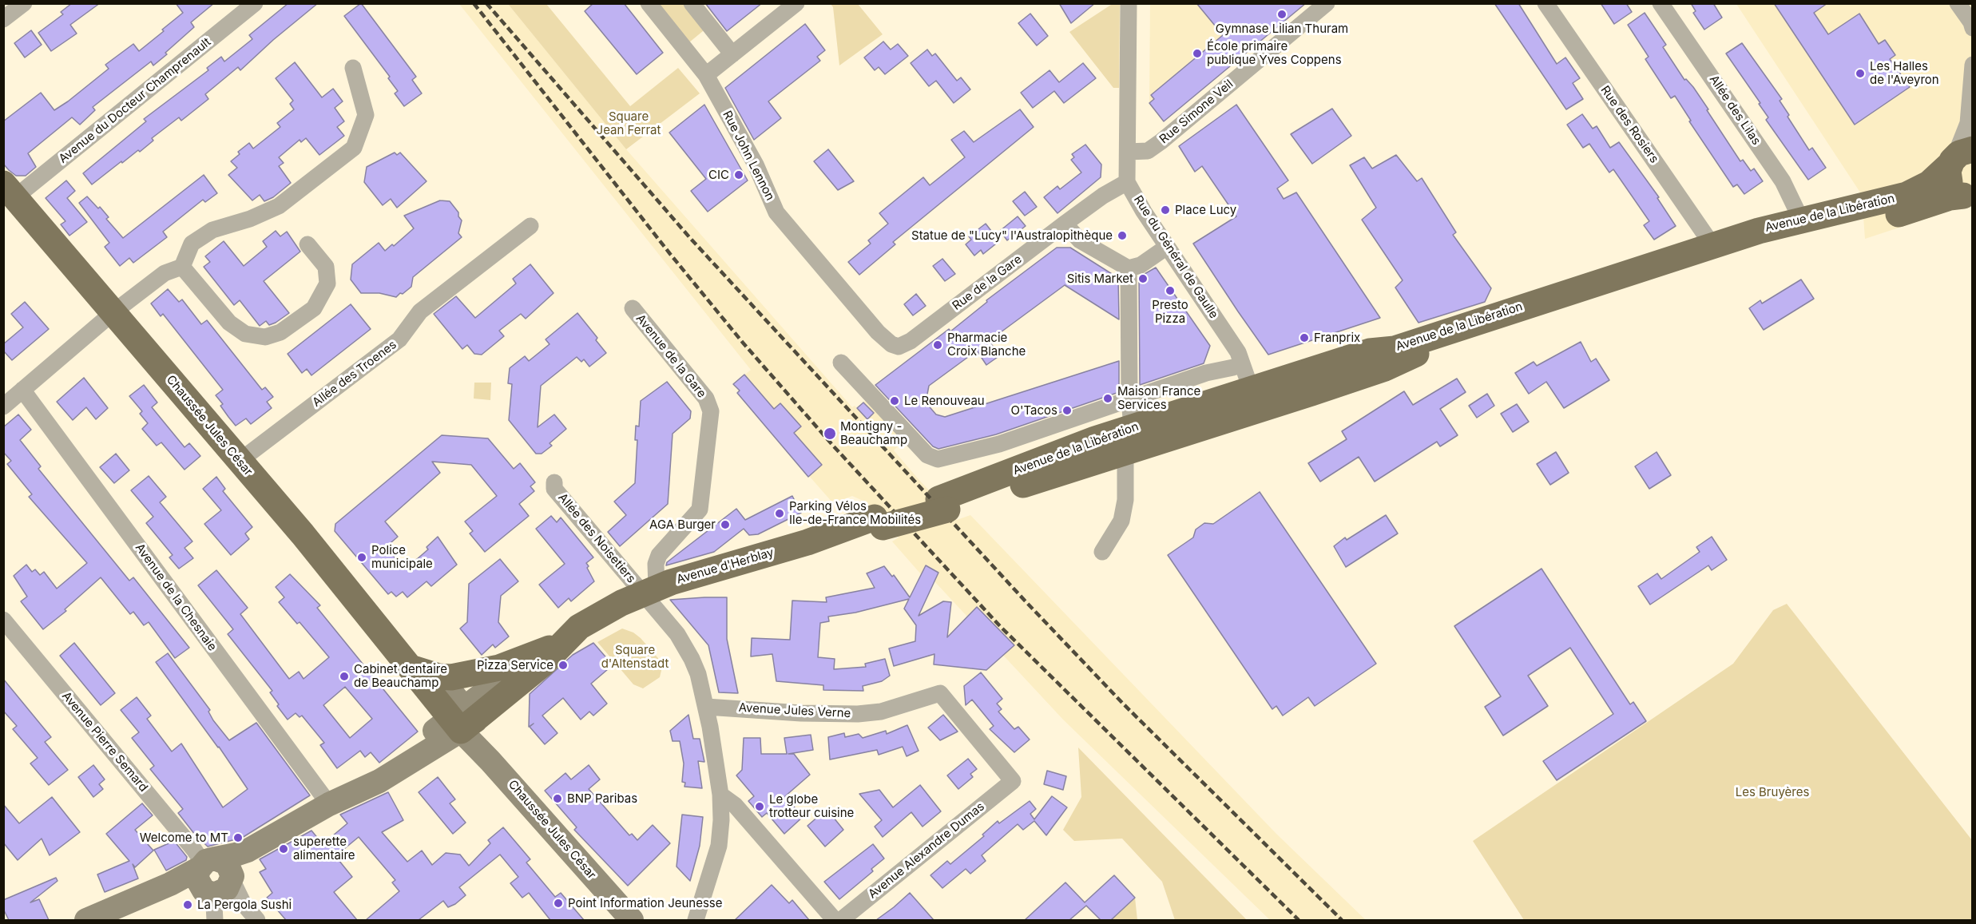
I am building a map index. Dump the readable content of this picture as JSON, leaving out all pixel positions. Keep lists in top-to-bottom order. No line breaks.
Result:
{"streets":{"main road":["Avenue de la Libération","Chaussée Jules César","Avenue d'Herblay"],"street":["Avenue du Docteur Champrenault","Allée des Lilas","Rue Simone Veil","Rue des Rosiers","Rue John Lennon","Rue du Général de Gaulle","Rue de la Gare","Avenue de la Gare","Allée des Troenes","Allée des Noisetiers","Avenue de la Chesnaie","Avenue Jules Verne","Avenue Pierre Semard","Avenue Alexandre Dumas"]},"crossings":[["Avenue du Docteur Champrenault","Chaussée Jules César"],["Allée des Lilas","Avenue de la Libération"],["Rue Simone Veil","Rue du Général de Gaulle"],["Rue des Rosiers","Avenue de la Libération"],["Rue John Lennon","Rue de la Gare"],["Avenue de la Libération","Rue du Général de Gaulle"],["Avenue de la Libération","Avenue d'Herblay"],["Rue du Général de Gaulle","Rue de la Gare"],["Avenue de la Gare","Allée des Noisetiers"],["Avenue de la Gare","Avenue d'Herblay"],["Allée des Troenes","Chaussée Jules César"],["Allée des Noisetiers","Avenue d'Herblay"],["Allée des Noisetiers","Avenue Jules Verne"],["Avenue Jules Verne","Avenue Alexandre Dumas"]],"parks":["Square Jean Ferrat","Square d'Altenstadt","Les Bruyères"],"places":["Gymnase Lilian Thuram","École primaire publique Yves Coppens","Les Halles de l'Aveyron","CIC","Place Lucy","Statue de \"Lucy\" l'Australopithèque","Sitis Market","Presto Pizza","Franprix","Pharmacie Croix Blanche","Maison France Services","Le Renouveau","O'Tacos","Montigny - Beauchamp","Parking Vélos Ile-de-France Mobilités","AGA Burger","Police municipale","Pizza Service","Cabinet dentaire de Beauchamp","BNP Paribas","Le globe trotteur cuisine","Welcome to MT","superette alimentaire","Point Information Jeunesse","La Pergola Sushi"]}
